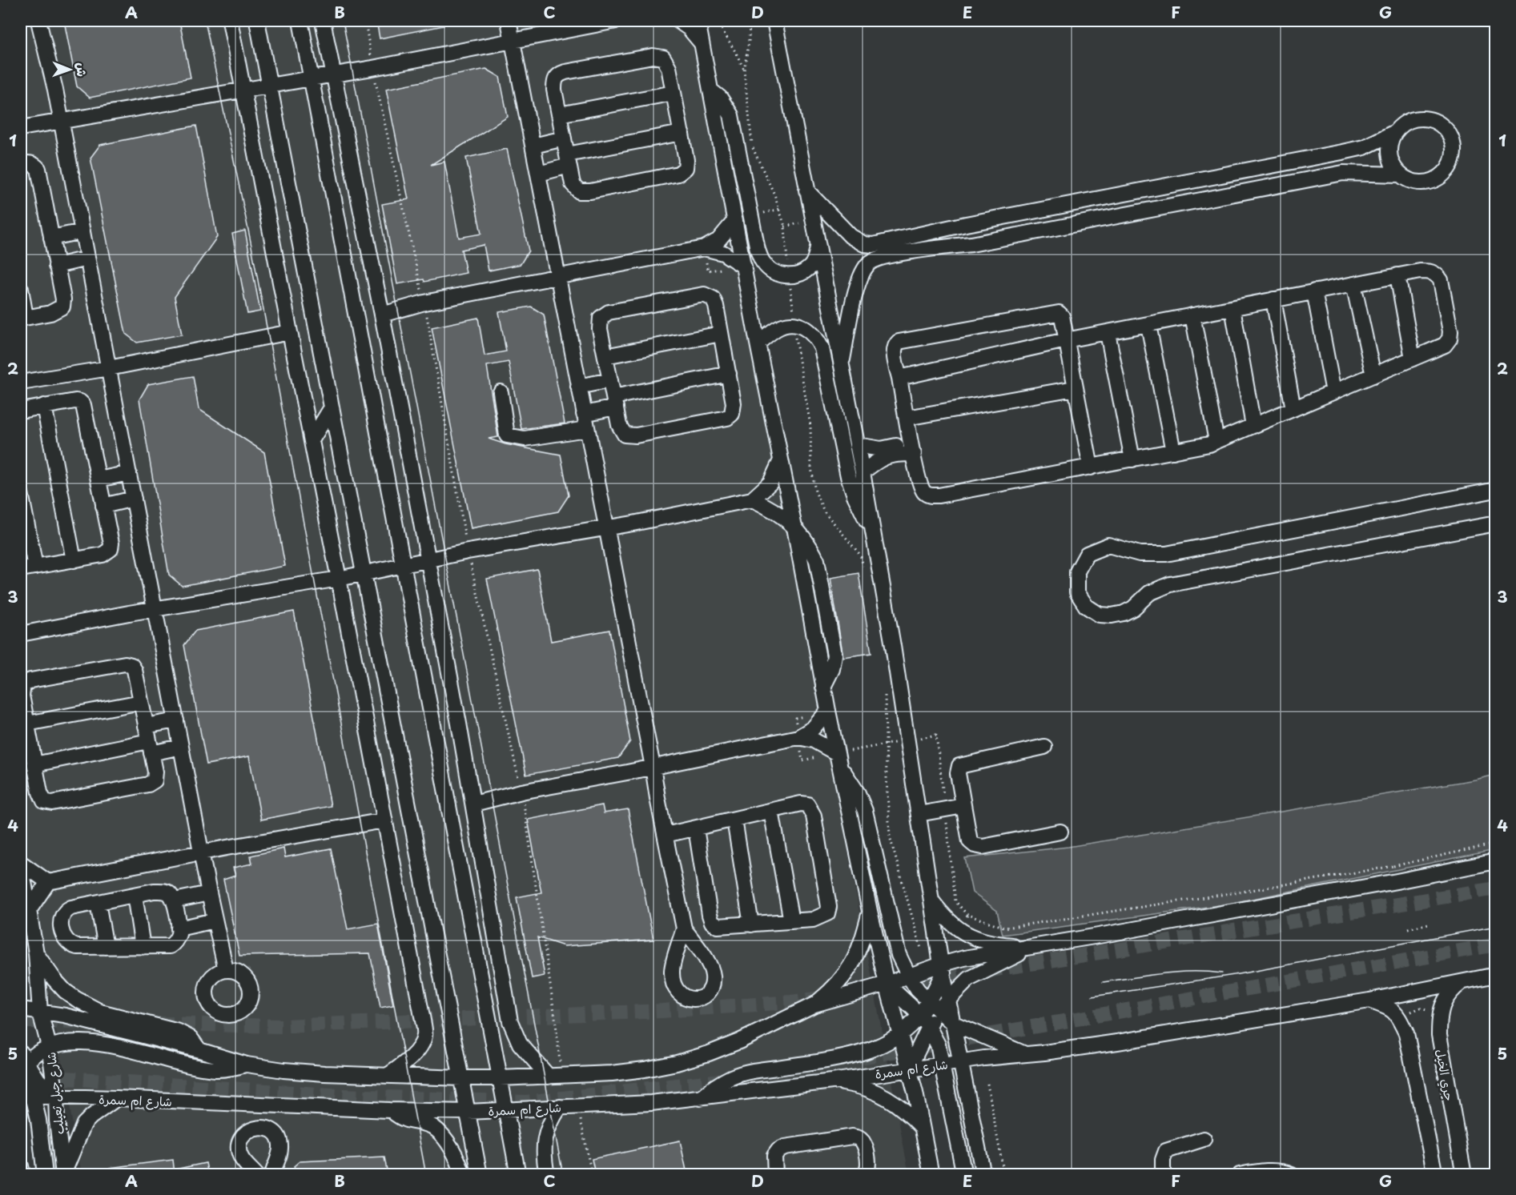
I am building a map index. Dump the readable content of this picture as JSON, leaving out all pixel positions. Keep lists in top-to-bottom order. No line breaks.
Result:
{"streets":{"street":["شارع ام سمرة","جري الخيل","شارع جبل ثعيلب"]},"crossings":[["شارع ام سمرة","جري الخيل"],["شارع ام سمرة","شارع جبل ثعيلب"]],"north":"right","grid":{"columns":["A","B","C","D","E","F","G"],"rows":["1","2","3","4","5"]}}
